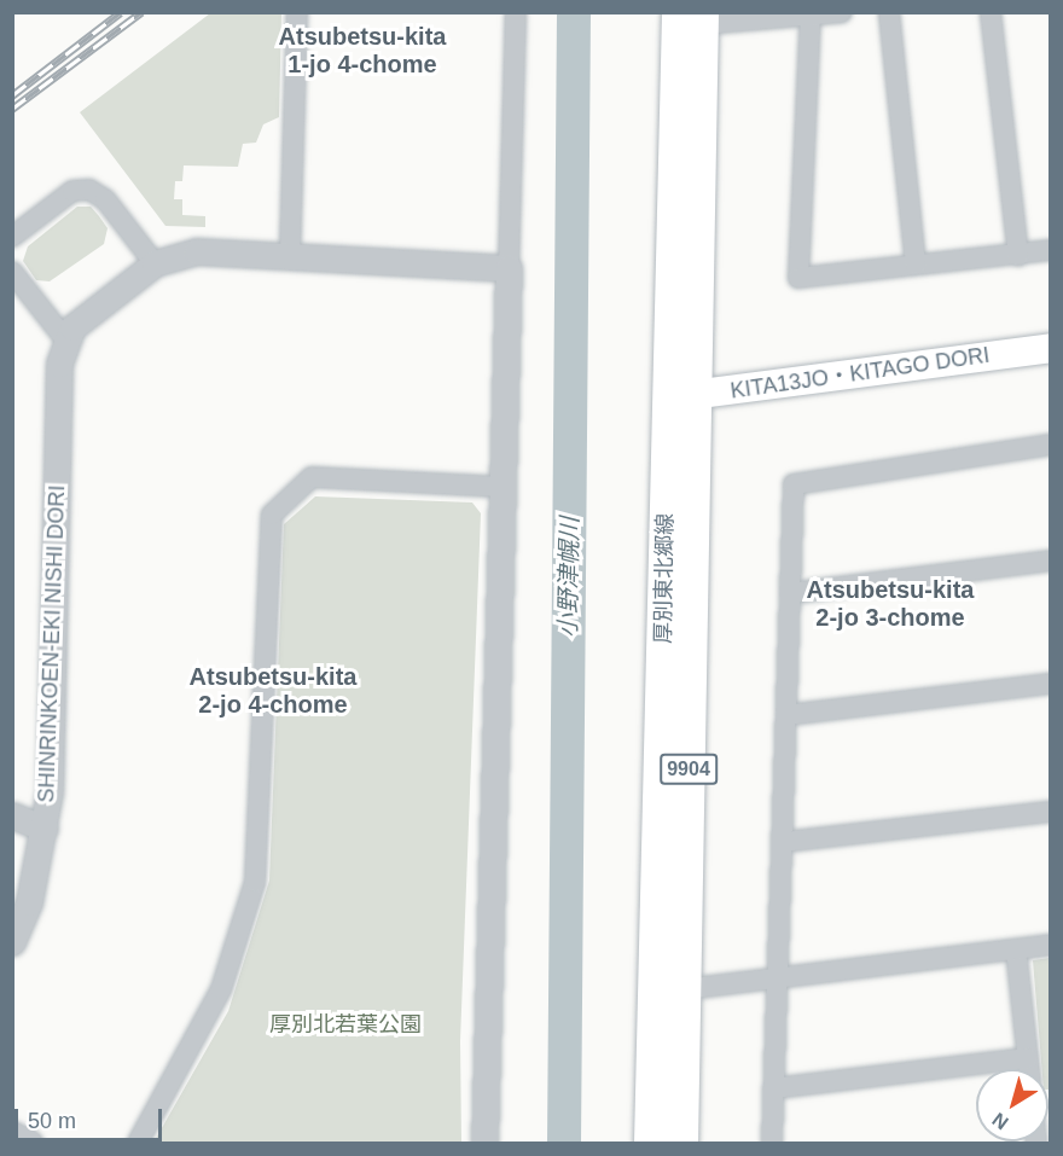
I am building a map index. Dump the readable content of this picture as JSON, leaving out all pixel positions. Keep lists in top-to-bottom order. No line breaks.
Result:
{"streets":{"main road":["KITA13JO・KITAGO DORI","厚別東北郷線","9904"],"street":["SHINRINKOEN-EKI NISHI DORI"]},"crossings":[["KITA13JO・KITAGO DORI","厚別東北郷線"]],"districts":["Atsubetsu-kita 1-jo 4-chome","Atsubetsu-kita 2-jo 3-chome","Atsubetsu-kita 2-jo 4-chome"],"water":["小野津幌川"],"parks":["厚別北若葉公園"],"scale_bar":"50 m","north":"bottom left"}
